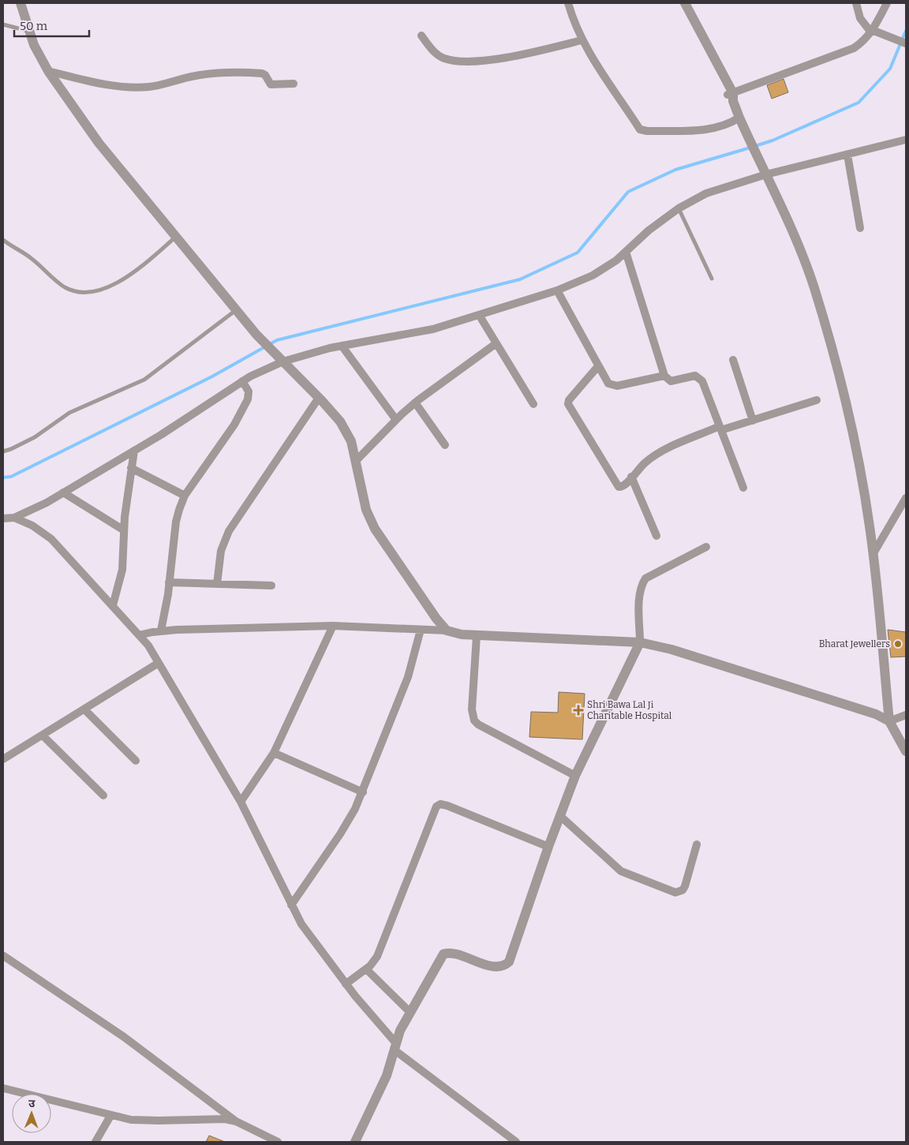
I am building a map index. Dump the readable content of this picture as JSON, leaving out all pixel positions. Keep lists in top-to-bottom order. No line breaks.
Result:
{"places":{"other":["Bharat Jewellers"],"health":["Shri Bawa Lal Ji Charitable Hospital"]},"scale_bar":"50 m","north":"top"}
